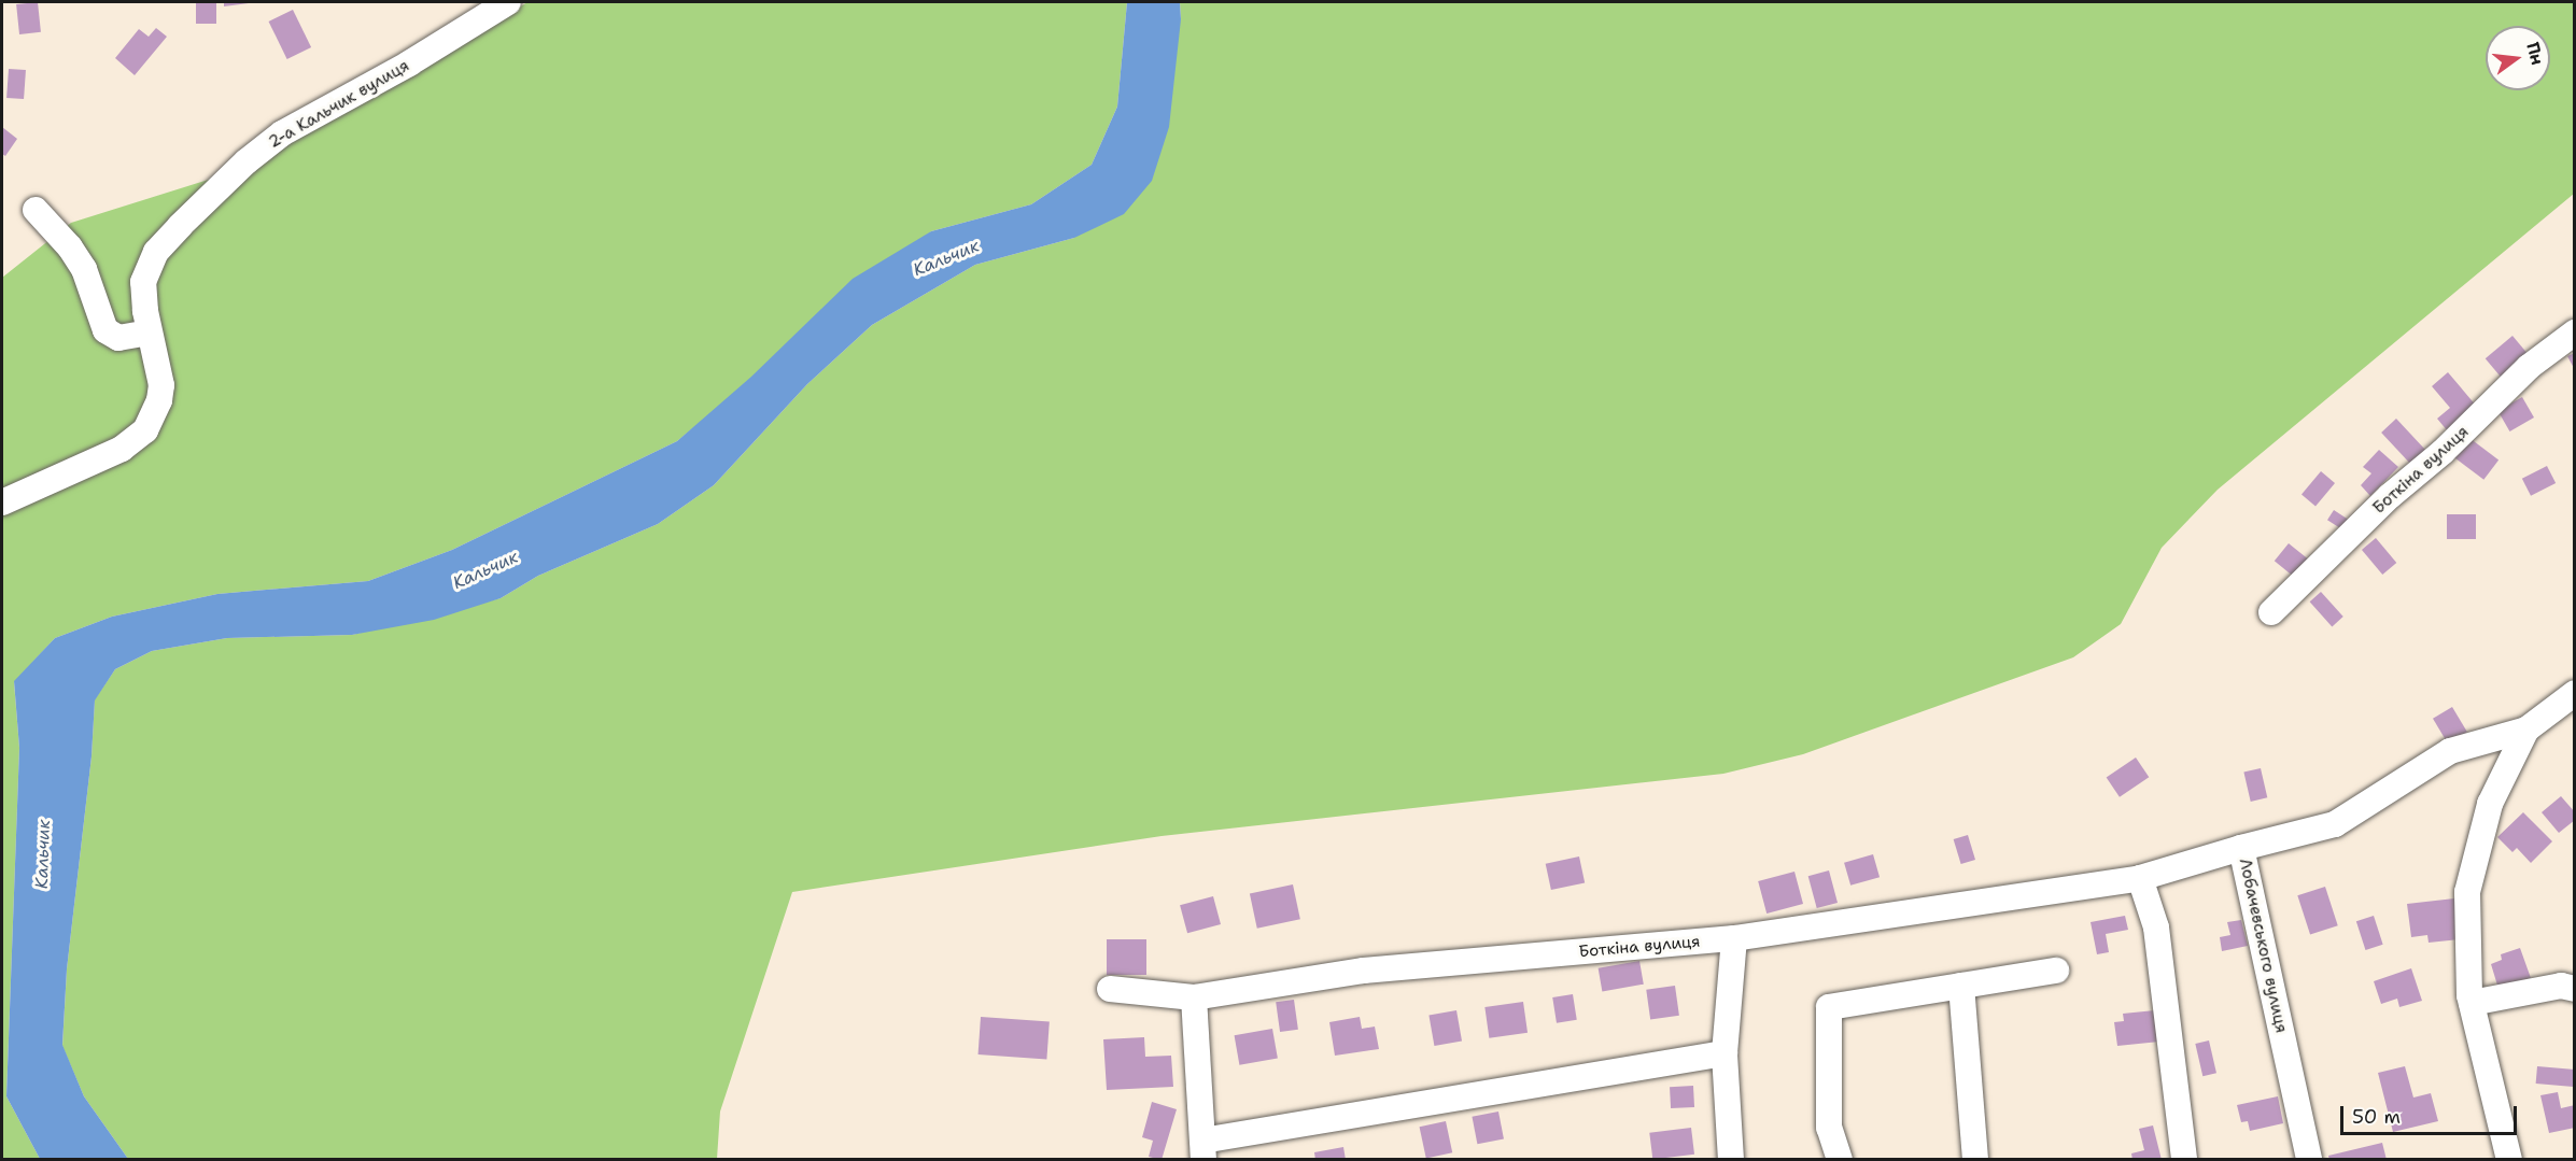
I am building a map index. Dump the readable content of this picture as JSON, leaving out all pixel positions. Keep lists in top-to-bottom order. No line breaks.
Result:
{"streets":{"street":["2-а Кальчик вулиця","Боткіна вулиця","Лобачевського вулиця"]},"crossings":[["Боткіна вулиця","Лобачевського вулиця"]],"water":["Кальчик"],"scale_bar":"50 m","north":"right"}
